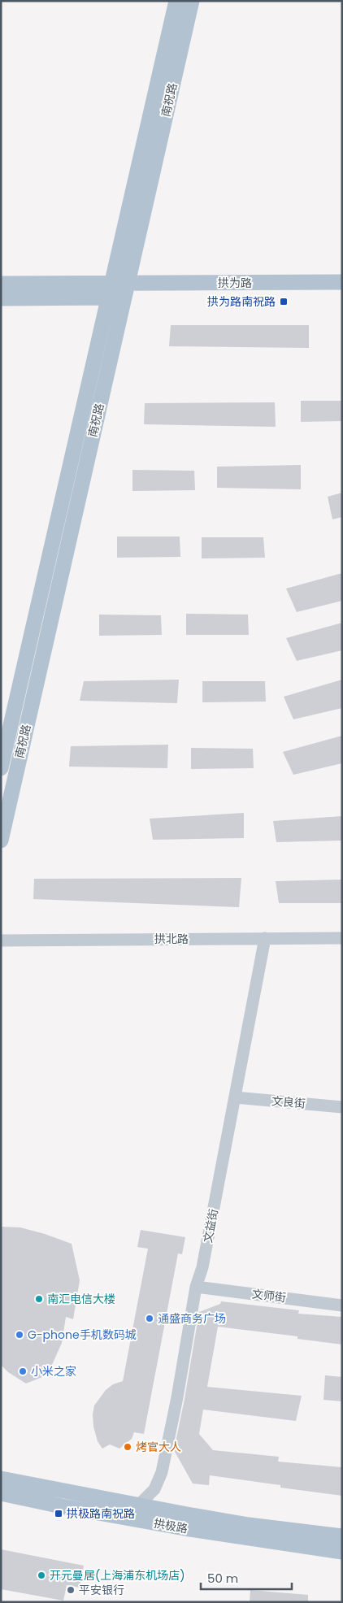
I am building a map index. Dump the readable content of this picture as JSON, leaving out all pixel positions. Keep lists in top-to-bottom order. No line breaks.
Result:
{"streets":{"main road":["南祝路","拱为路","拱极路"],"street":["拱北路","文良街","文益街","文师街"]},"crossings":[["南祝路","拱为路"],["拱北路","文益街"],["文良街","文益街"],["文益街","文师街"],["文益街","拱极路"]],"places":{"transit":["拱为路南祝路","拱极路南祝路"],"other":["南汇电信大楼","通盛商务广场","G-phone手机数码城","小米之家","烤官大人","开元曼居(上海浦东机场店)","平安银行"]},"scale_bar":"50 m"}
